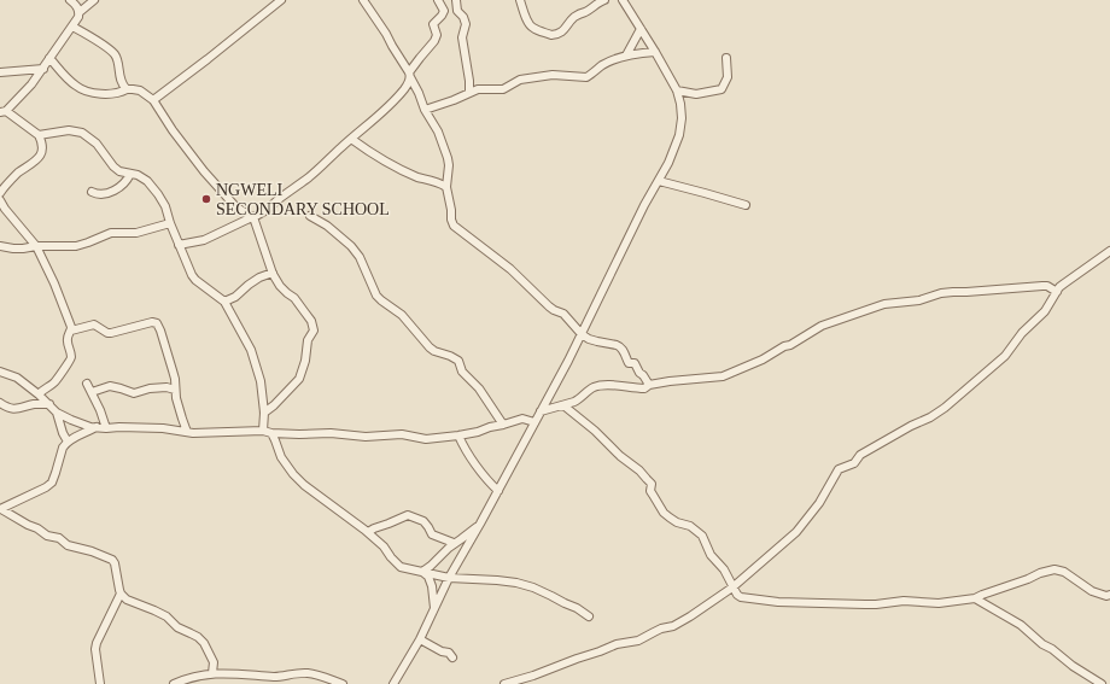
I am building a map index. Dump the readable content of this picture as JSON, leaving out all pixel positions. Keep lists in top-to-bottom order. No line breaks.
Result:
{"places":["NGWELI SECONDARY SCHOOL"]}
